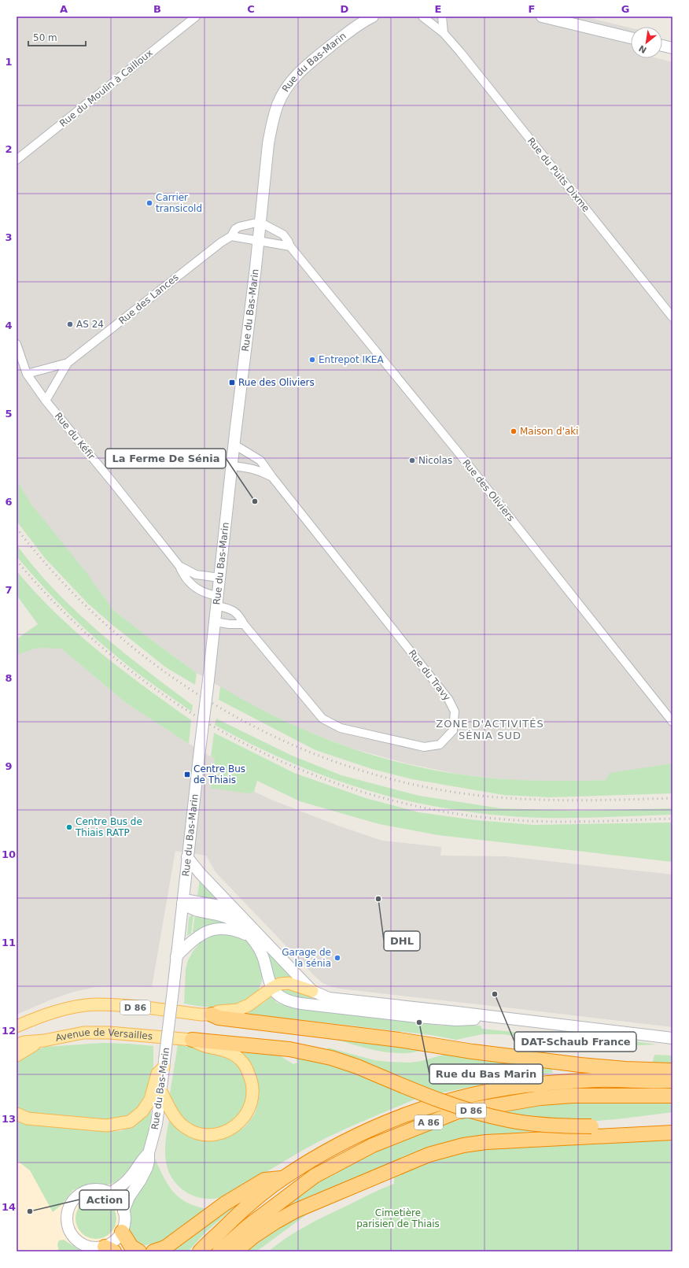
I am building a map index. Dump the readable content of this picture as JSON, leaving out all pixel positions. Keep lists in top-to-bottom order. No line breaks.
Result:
{"streets":{"highway":["D 86","A 86"],"main road":["Rue du Bas-Marin","Avenue de Versailles"],"street":["Rue du Moulin à Cailloux","Rue du Puits Dixme","Rue des Lances","Rue du Kéfir","Rue des Oliviers","Rue du Travy"]},"crossings":[["Rue du Bas-Marin","Rue des Lances"],["Rue du Bas-Marin","Rue du Kéfir"],["Rue du Bas-Marin","Rue des Oliviers"],["Rue du Bas-Marin","Rue du Travy"],["Rue du Bas-Marin","Avenue de Versailles"],["Rue des Lances","Rue du Kéfir"],["Rue des Lances","Rue des Oliviers"],["Rue du Kéfir","Rue du Travy"],["D 86","Avenue de Versailles"]],"districts":["ZONE D'ACTIVITÉS SÉNIA SUD"],"parks":["Cimetière parisien de Thiais"],"places":{"other":["Carrier transicold","AS 24","Entrepot IKEA","Maison d'aki","Nicolas","La Ferme De Sénia","Centre Bus de Thiais RATP","DHL","Garage de la sénia","DAT-Schaub France","Rue du Bas Marin","Action"],"transit":["Rue des Oliviers","Centre Bus de Thiais"]},"scale_bar":"50 m","north":"bottom left","grid":{"columns":["A","B","C","D","E","F","G"],"rows":["1","2","3","4","5","6","7","8","9","10","11","12","13","14"]}}
